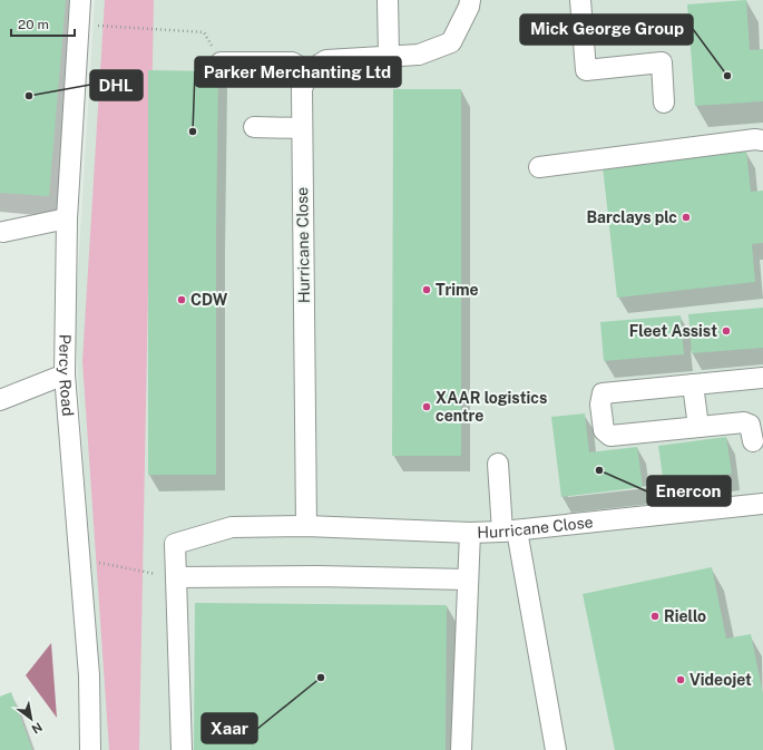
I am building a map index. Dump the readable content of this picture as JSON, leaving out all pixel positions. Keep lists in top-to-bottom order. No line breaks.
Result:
{"streets":{"street":["Hurricane Close","Percy Road"]},"places":["Mick George Group","DHL","Parker Merchanting Ltd","Barclays plc","Trime","CDW","Fleet Assist","XAAR logistics centre","Enercon","Riello","Xaar","Videojet"],"scale_bar":"20 m","north":"bottom right"}
